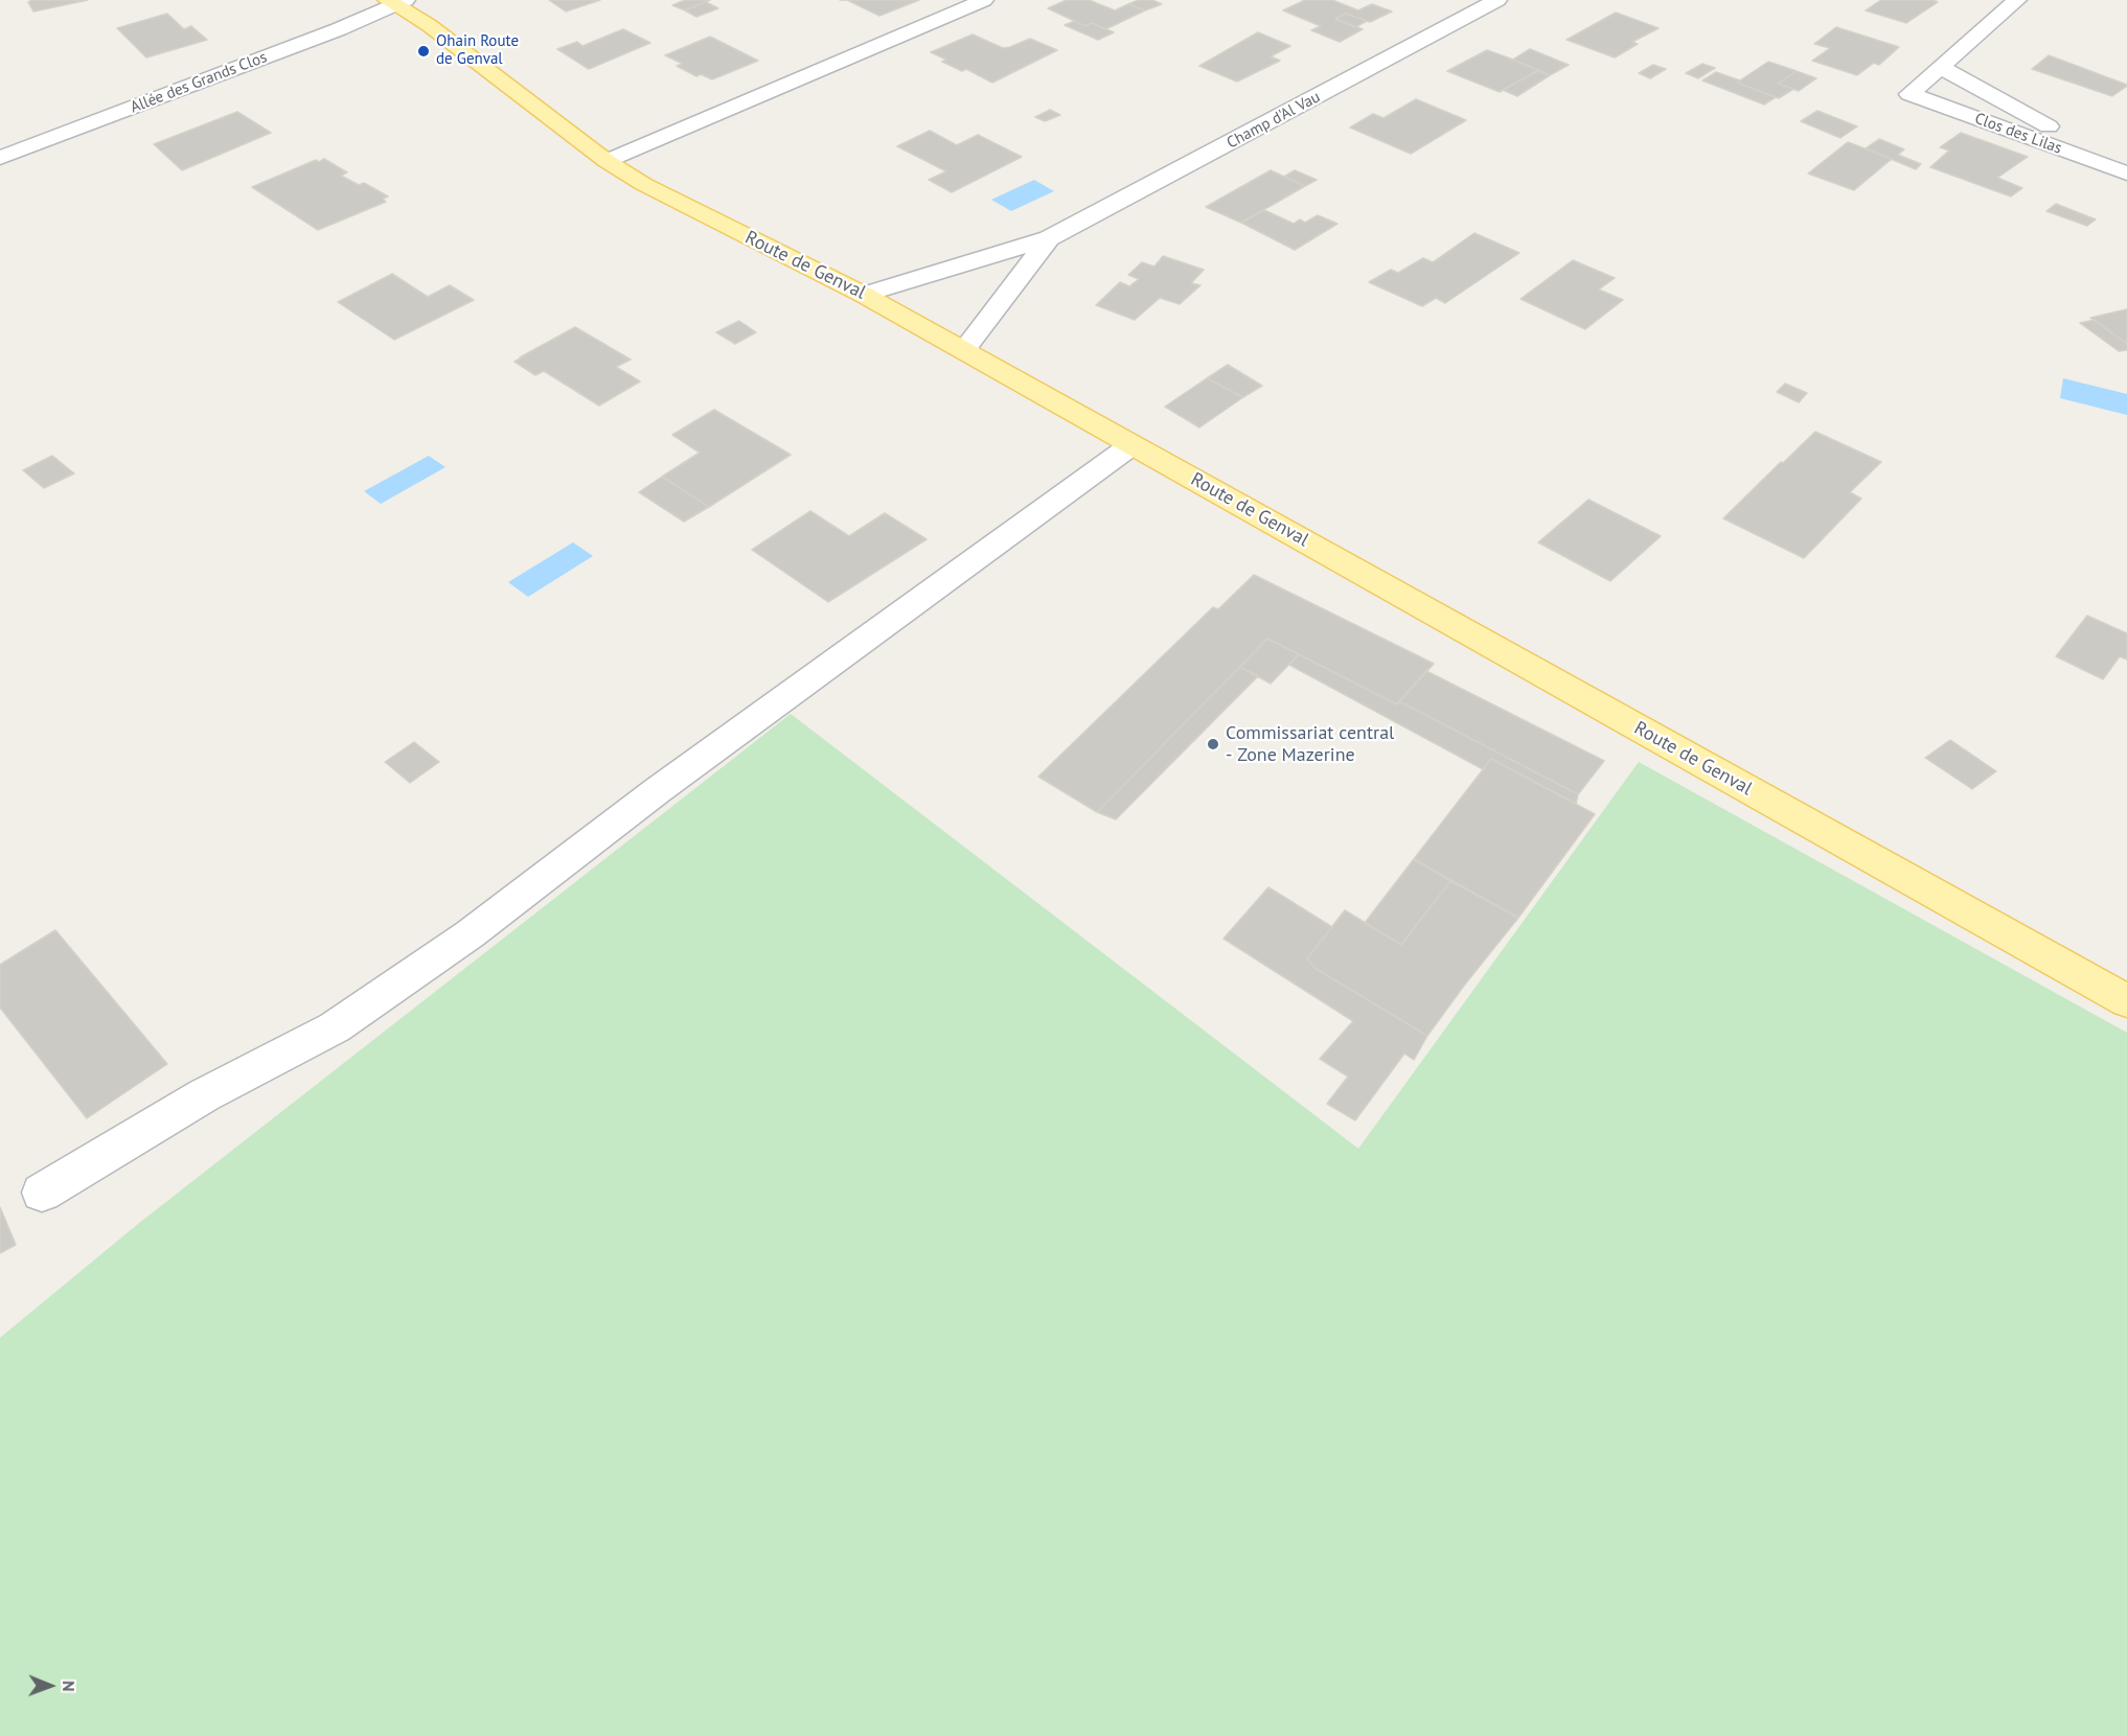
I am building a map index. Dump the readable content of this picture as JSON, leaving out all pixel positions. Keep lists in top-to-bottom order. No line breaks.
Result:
{"streets":{"main road":["Route de Genval"],"street":["Allée des Grands Clos","Champ d'Al Vau","Clos des Lilas"]},"crossings":[["Allée des Grands Clos","Route de Genval"],["Champ d'Al Vau","Route de Genval"]],"places":["Ohain Route de Genval","Commissariat central - Zone Mazerine"],"north":"right"}
